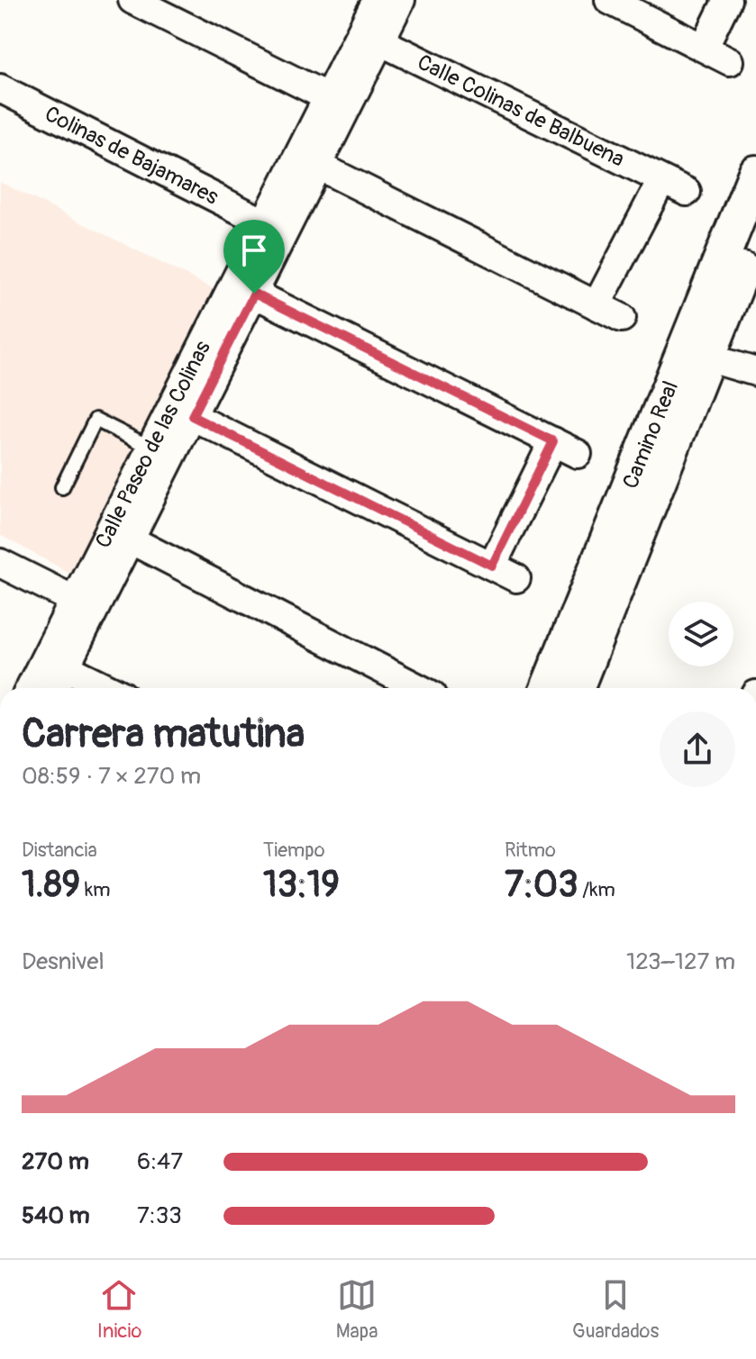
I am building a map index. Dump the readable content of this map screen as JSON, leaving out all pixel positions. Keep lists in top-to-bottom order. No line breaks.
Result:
{"streets":{"street":["Calle Colinas de Balbuena","Colinas de Bajamares","Camino Real","Calle Paseo de las Colinas"]},"crossings":[["Calle Colinas de Balbuena","Calle Paseo de las Colinas"],["Colinas de Bajamares","Calle Paseo de las Colinas"]],"page":{"heading":["Carrera matutina","08:59 · 7 × 270 m"],"stats":[["Distancia","1.89 km"],["Tiempo","13:19"],["Ritmo","7:03 /km"]],"chart":["Desnivel","123–127 m"],"list":[{"name":"270 m","note":"6:47"},{"name":"540 m","note":"7:33"}],"tabs":["Inicio","Mapa","Guardados"]}}
